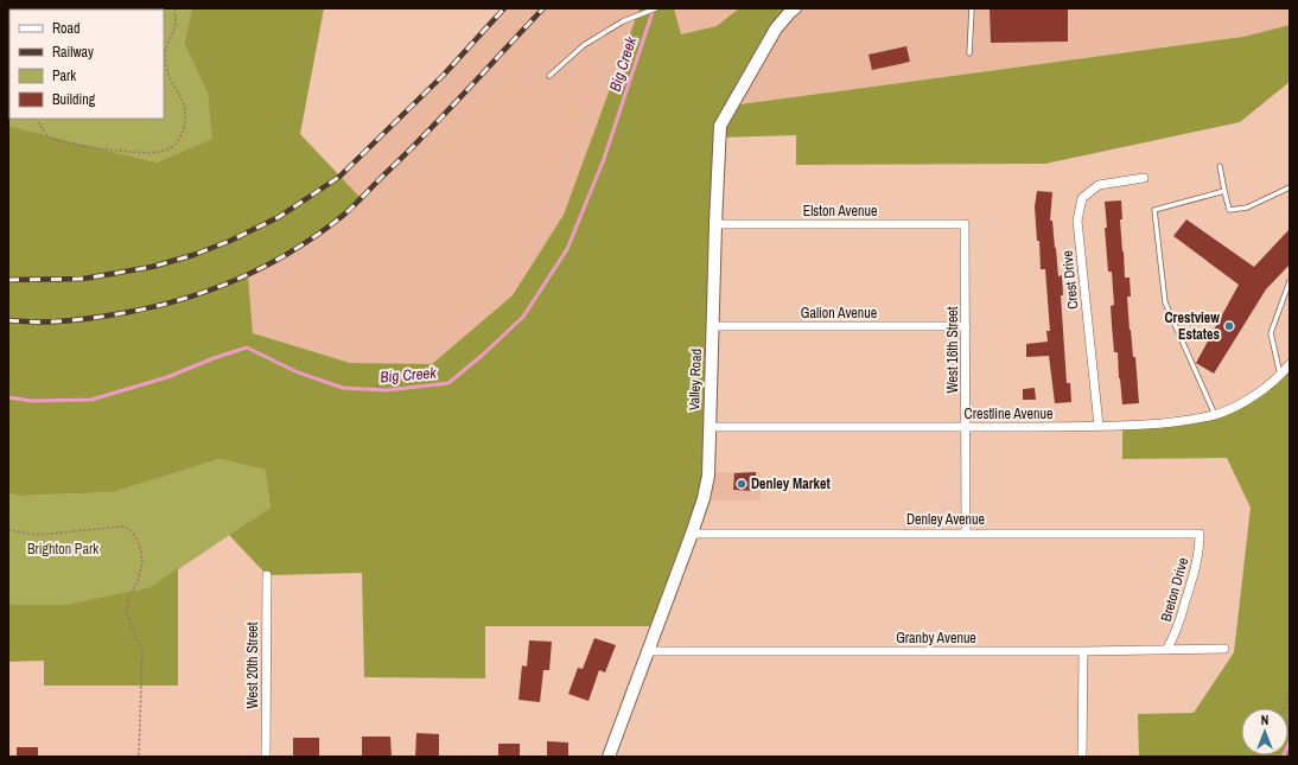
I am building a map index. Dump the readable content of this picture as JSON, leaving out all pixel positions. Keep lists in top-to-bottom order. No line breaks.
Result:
{"streets":{"street":["Elston Avenue","Crest Drive","Galion Avenue","West 16th Street","Valley Road","Crestline Avenue","Denley Avenue","Breton Drive","Granby Avenue","West 20th Street"]},"crossings":[["Elston Avenue","West 16th Street"],["Elston Avenue","Valley Road"],["Crest Drive","Crestline Avenue"],["Galion Avenue","West 16th Street"],["Galion Avenue","Valley Road"],["West 16th Street","Crestline Avenue"],["West 16th Street","Denley Avenue"],["Valley Road","Crestline Avenue"],["Valley Road","Denley Avenue"],["Valley Road","Granby Avenue"],["Denley Avenue","Breton Drive"],["Breton Drive","Granby Avenue"]],"water":["Big Creek"],"parks":["Brighton Park"],"places":["Crestview Estates","Denley Market"],"legend":["Road","Railway","Park","Building"],"north":"top"}
